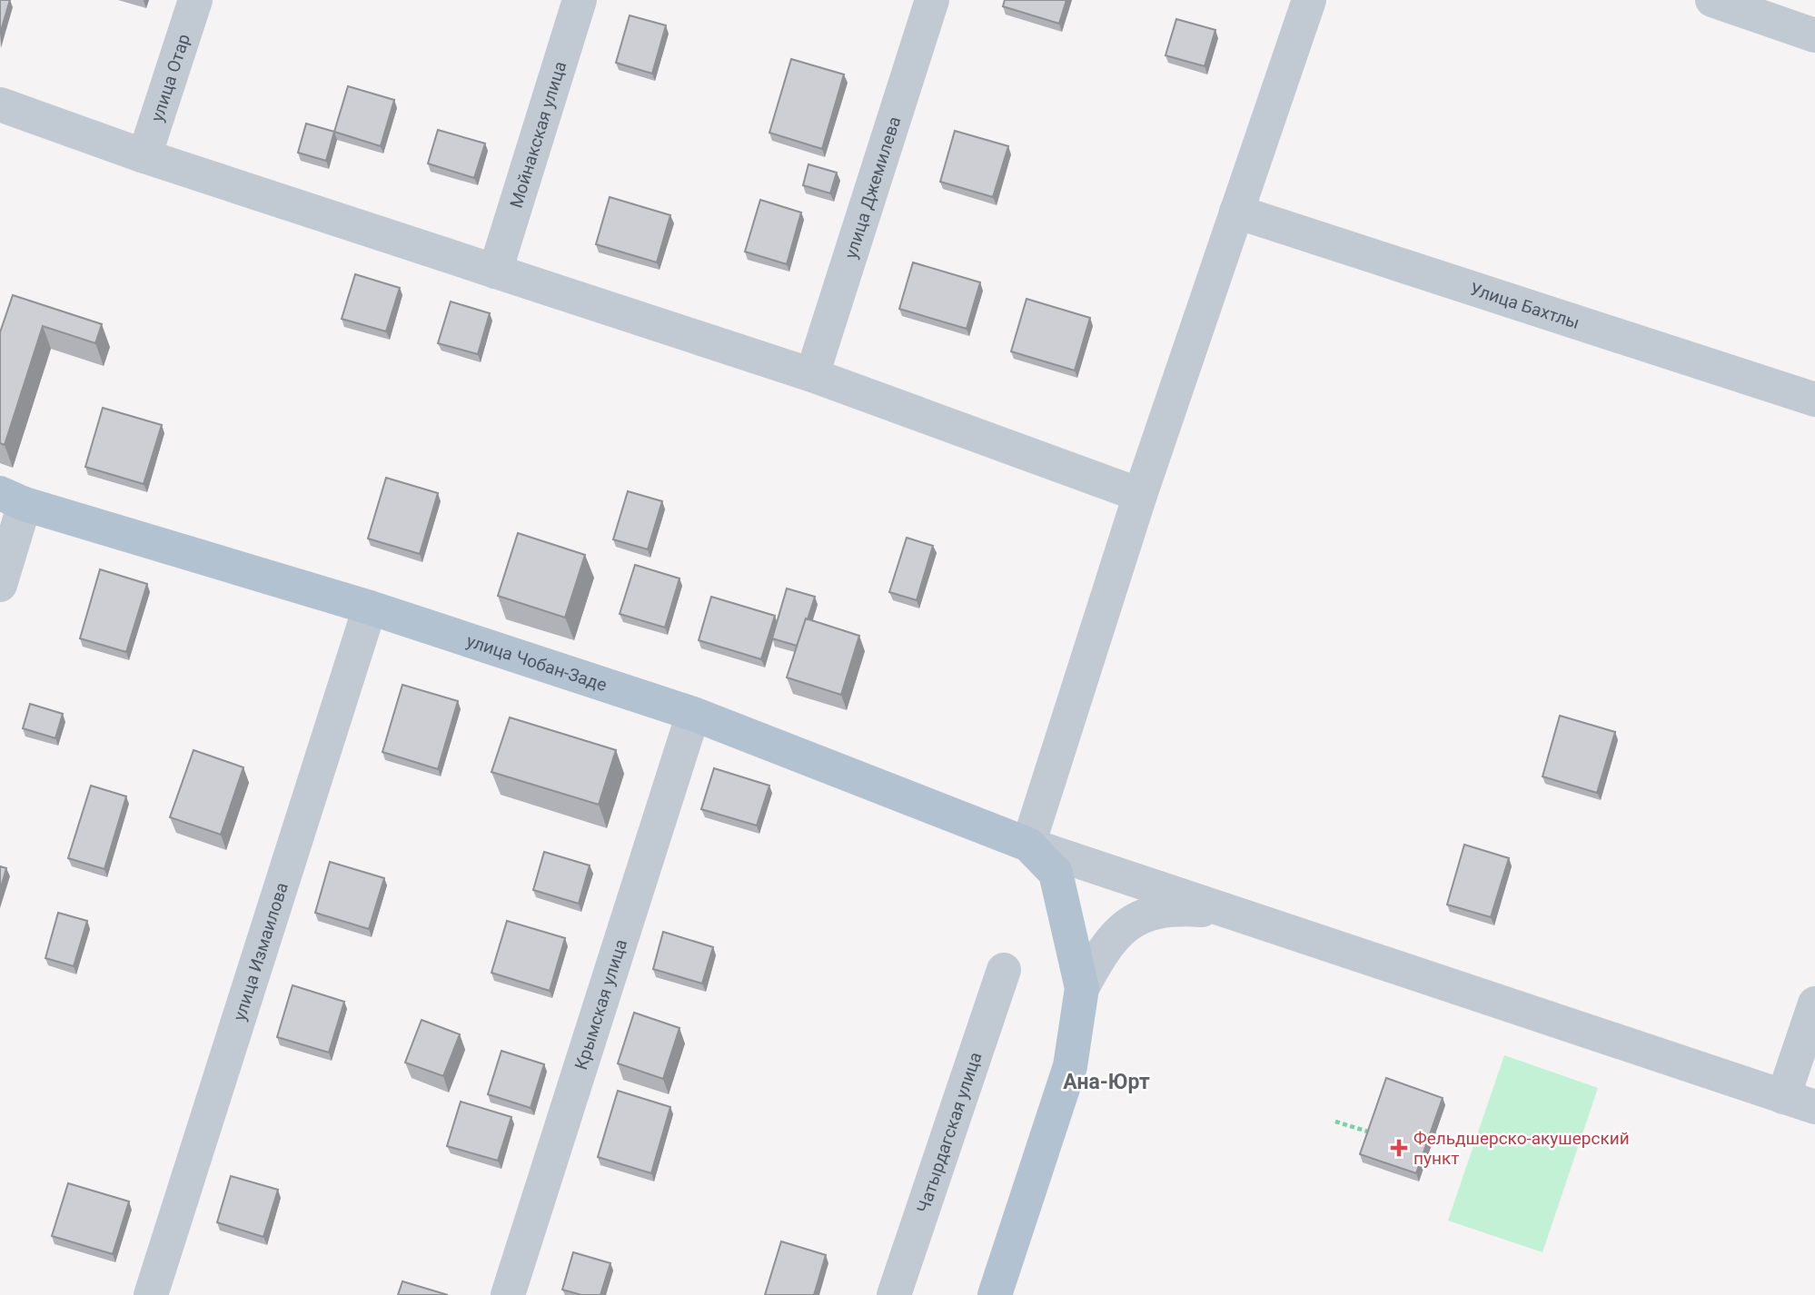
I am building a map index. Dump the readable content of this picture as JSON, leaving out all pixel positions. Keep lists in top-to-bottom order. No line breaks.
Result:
{"streets":{"main road":["улица Чобан-Заде"],"street":["улица Отар","Мойнакская улица","улица Джемилева","Улица Бахтлы","улица Измаилова","Крымская улица","Чатырдагская улица"]},"crossings":[["улица Чобан-Заде","улица Измаилова"],["улица Чобан-Заде","Крымская улица"]],"districts":["Ана-Юрт"],"places":{"health":["Фельдшерско-акушерский пункт"]}}
